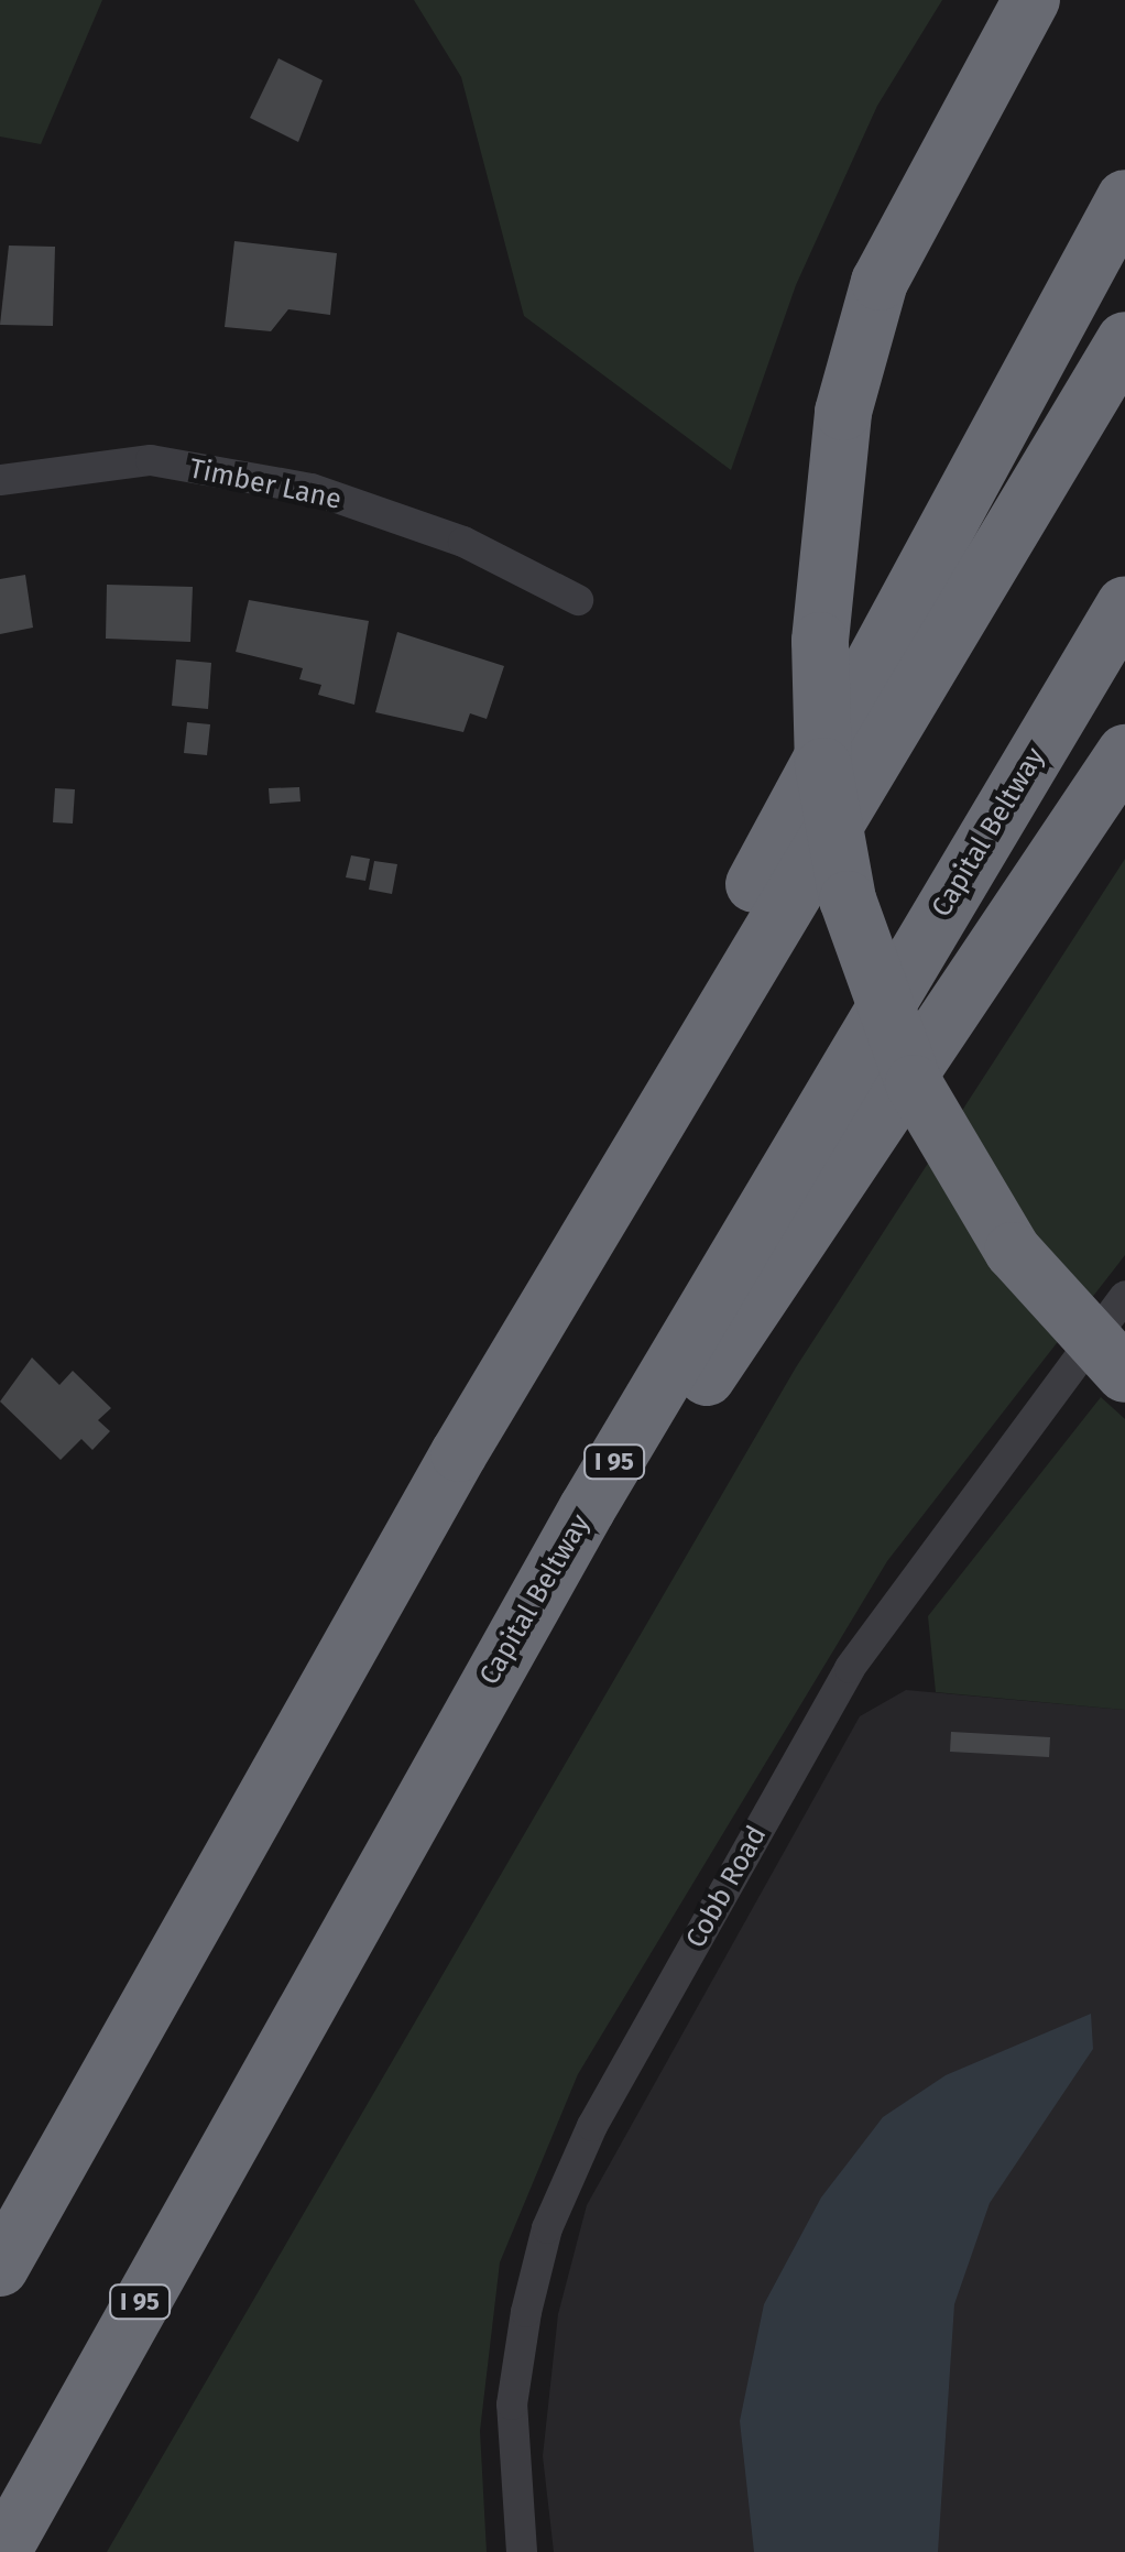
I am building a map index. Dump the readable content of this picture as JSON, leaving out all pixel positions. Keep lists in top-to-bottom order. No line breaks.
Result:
{"streets":{"highway":["Capital Beltway","I 95"],"street":["Timber Lane","Cobb Road"]}}
